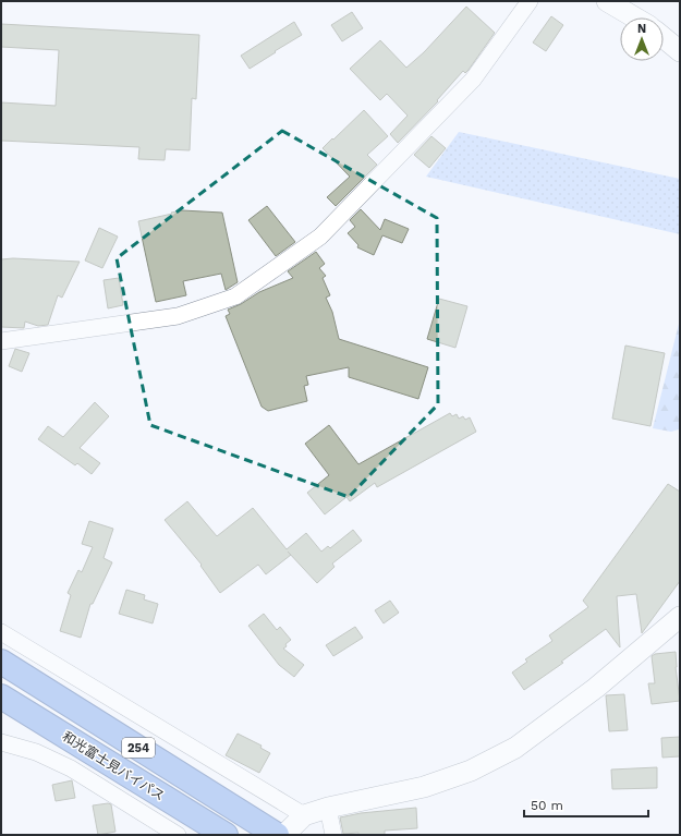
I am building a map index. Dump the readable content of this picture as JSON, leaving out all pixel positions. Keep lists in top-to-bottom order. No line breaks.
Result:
{"streets":{"highway":["254","和光富士見バイパス"]},"scale_bar":"50 m","north":"top"}
